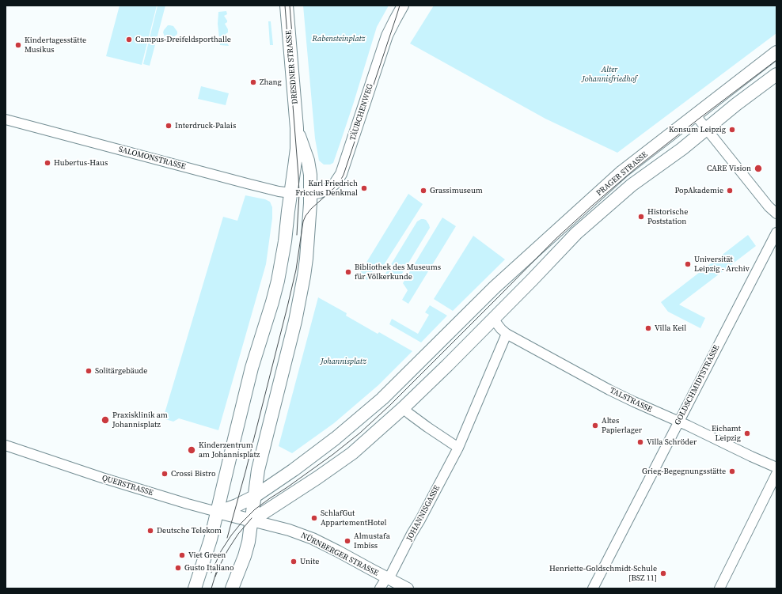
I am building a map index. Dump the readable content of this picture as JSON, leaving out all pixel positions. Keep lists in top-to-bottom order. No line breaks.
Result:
{"streets":{"main road":["DRESDNER STRASSE","PRAGER STRASSE","QUERSTRASSE"],"street":["TÄUBCHENWEG","SALOMONSTRASSE","GOLDSCHMIDTSTRASSE","TALSTRASSE","JOHANNISGASSE","NÜRNBERGER STRASSE"]},"crossings":[["DRESDNER STRASSE","TÄUBCHENWEG"],["DRESDNER STRASSE","SALOMONSTRASSE"],["DRESDNER STRASSE","PRAGER STRASSE"],["TÄUBCHENWEG","SALOMONSTRASSE"],["PRAGER STRASSE","TALSTRASSE"],["GOLDSCHMIDTSTRASSE","TALSTRASSE"],["QUERSTRASSE","NÜRNBERGER STRASSE"],["JOHANNISGASSE","NÜRNBERGER STRASSE"]],"parks":["Rabensteinplatz","Alter Johannisfriedhof","Johannisplatz"],"places":["Campus-Dreifeldsporthalle","Kindertagesstätte Musikus","Zhang","Interdruck-Palais","Konsum Leipzig","Hubertus-Haus","CARE Vision","Karl Friedrich Friccius Denkmal","Grassimuseum","PopAkademie","Historische Poststation","Universität Leipzig - Archiv","Bibliothek des Museums für Völkerkunde","Villa Keil","Solitärgebäude","Praxisklinik am Johannisplatz","Altes Papierlager","Eichamt Leipzig","Villa Schröder","Kinderzentrum am Johannisplatz","Grieg-Begegnungsstätte","Crossi Bistro","SchlafGut AppartementHotel","Deutsche Telekom","Almustafa Imbiss","Viet Green","Unite","Gusto Italiano","Henriette-Goldschmidt-Schule [BSZ 11]"]}
